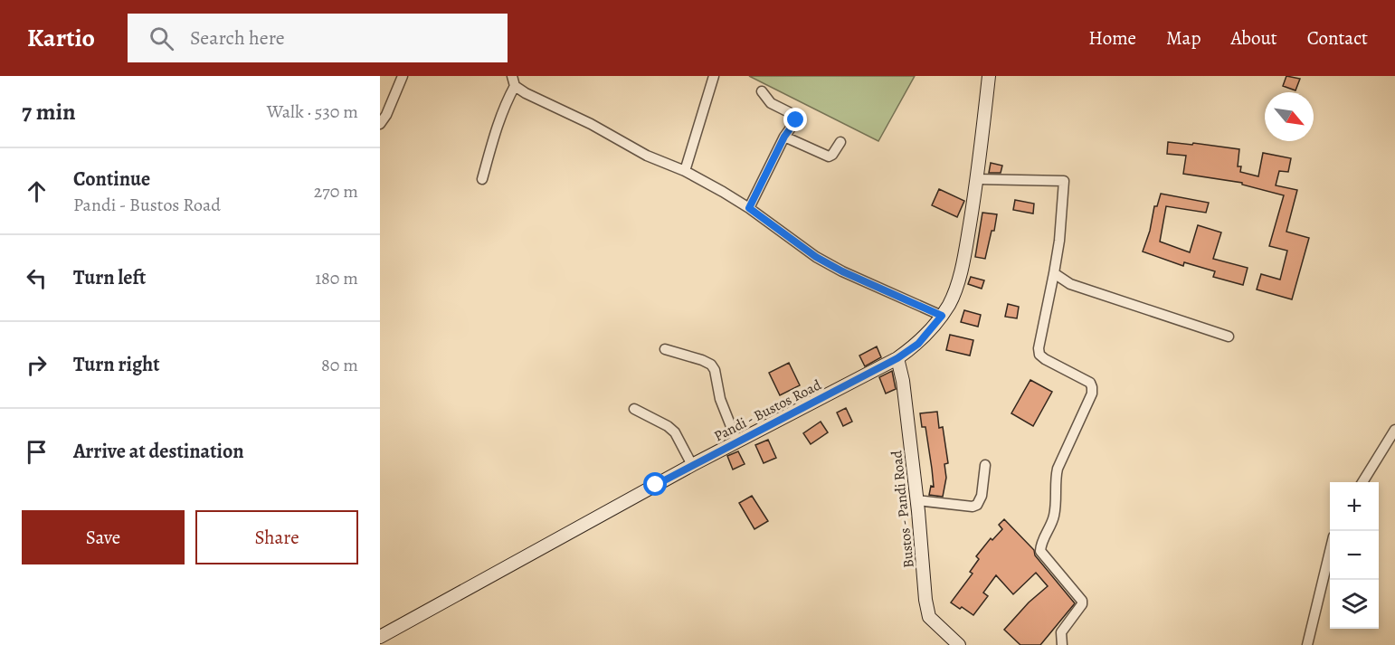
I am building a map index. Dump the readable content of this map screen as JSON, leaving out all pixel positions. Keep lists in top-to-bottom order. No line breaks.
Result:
{"streets":{"main road":["Pandi - Bustos Road","Bustos - Pandi Road"]},"crossings":[["Pandi - Bustos Road","Bustos - Pandi Road"]],"north":"bottom right","page":{"header":"Kartio","search":"Search here","nav":["Home","Map","About","Contact"],"heading":["7 min","Walk · 530 m"],"list":[["Continue","Pandi - Bustos Road","270 m"],["Turn left","180 m"],["Turn right","80 m"],"Arrive at destination"],"map_buttons":["+","−"],"buttons":["Save","Share"]}}
